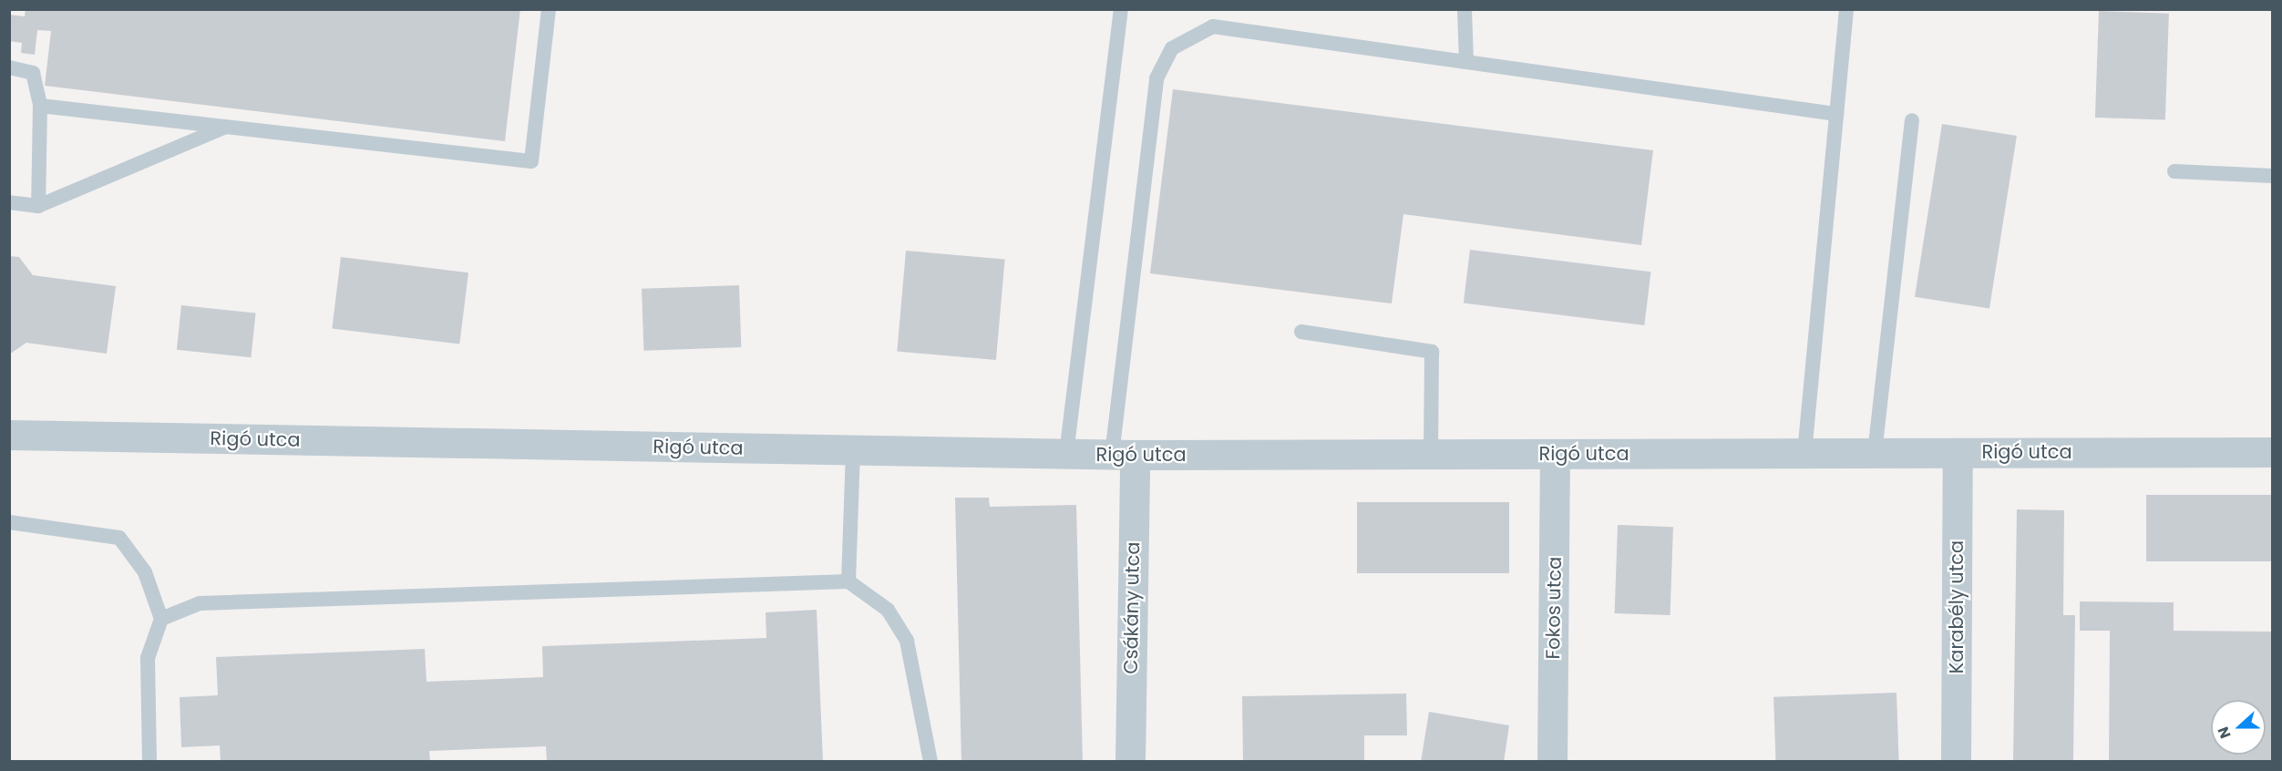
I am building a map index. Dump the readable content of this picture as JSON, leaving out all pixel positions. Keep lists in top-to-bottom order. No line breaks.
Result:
{"streets":{"street":["Rigó utca","Karabély utca","Csákány utca","Fokos utca"]},"crossings":[["Rigó utca","Karabély utca"],["Rigó utca","Csákány utca"],["Rigó utca","Fokos utca"]],"north":"left"}
